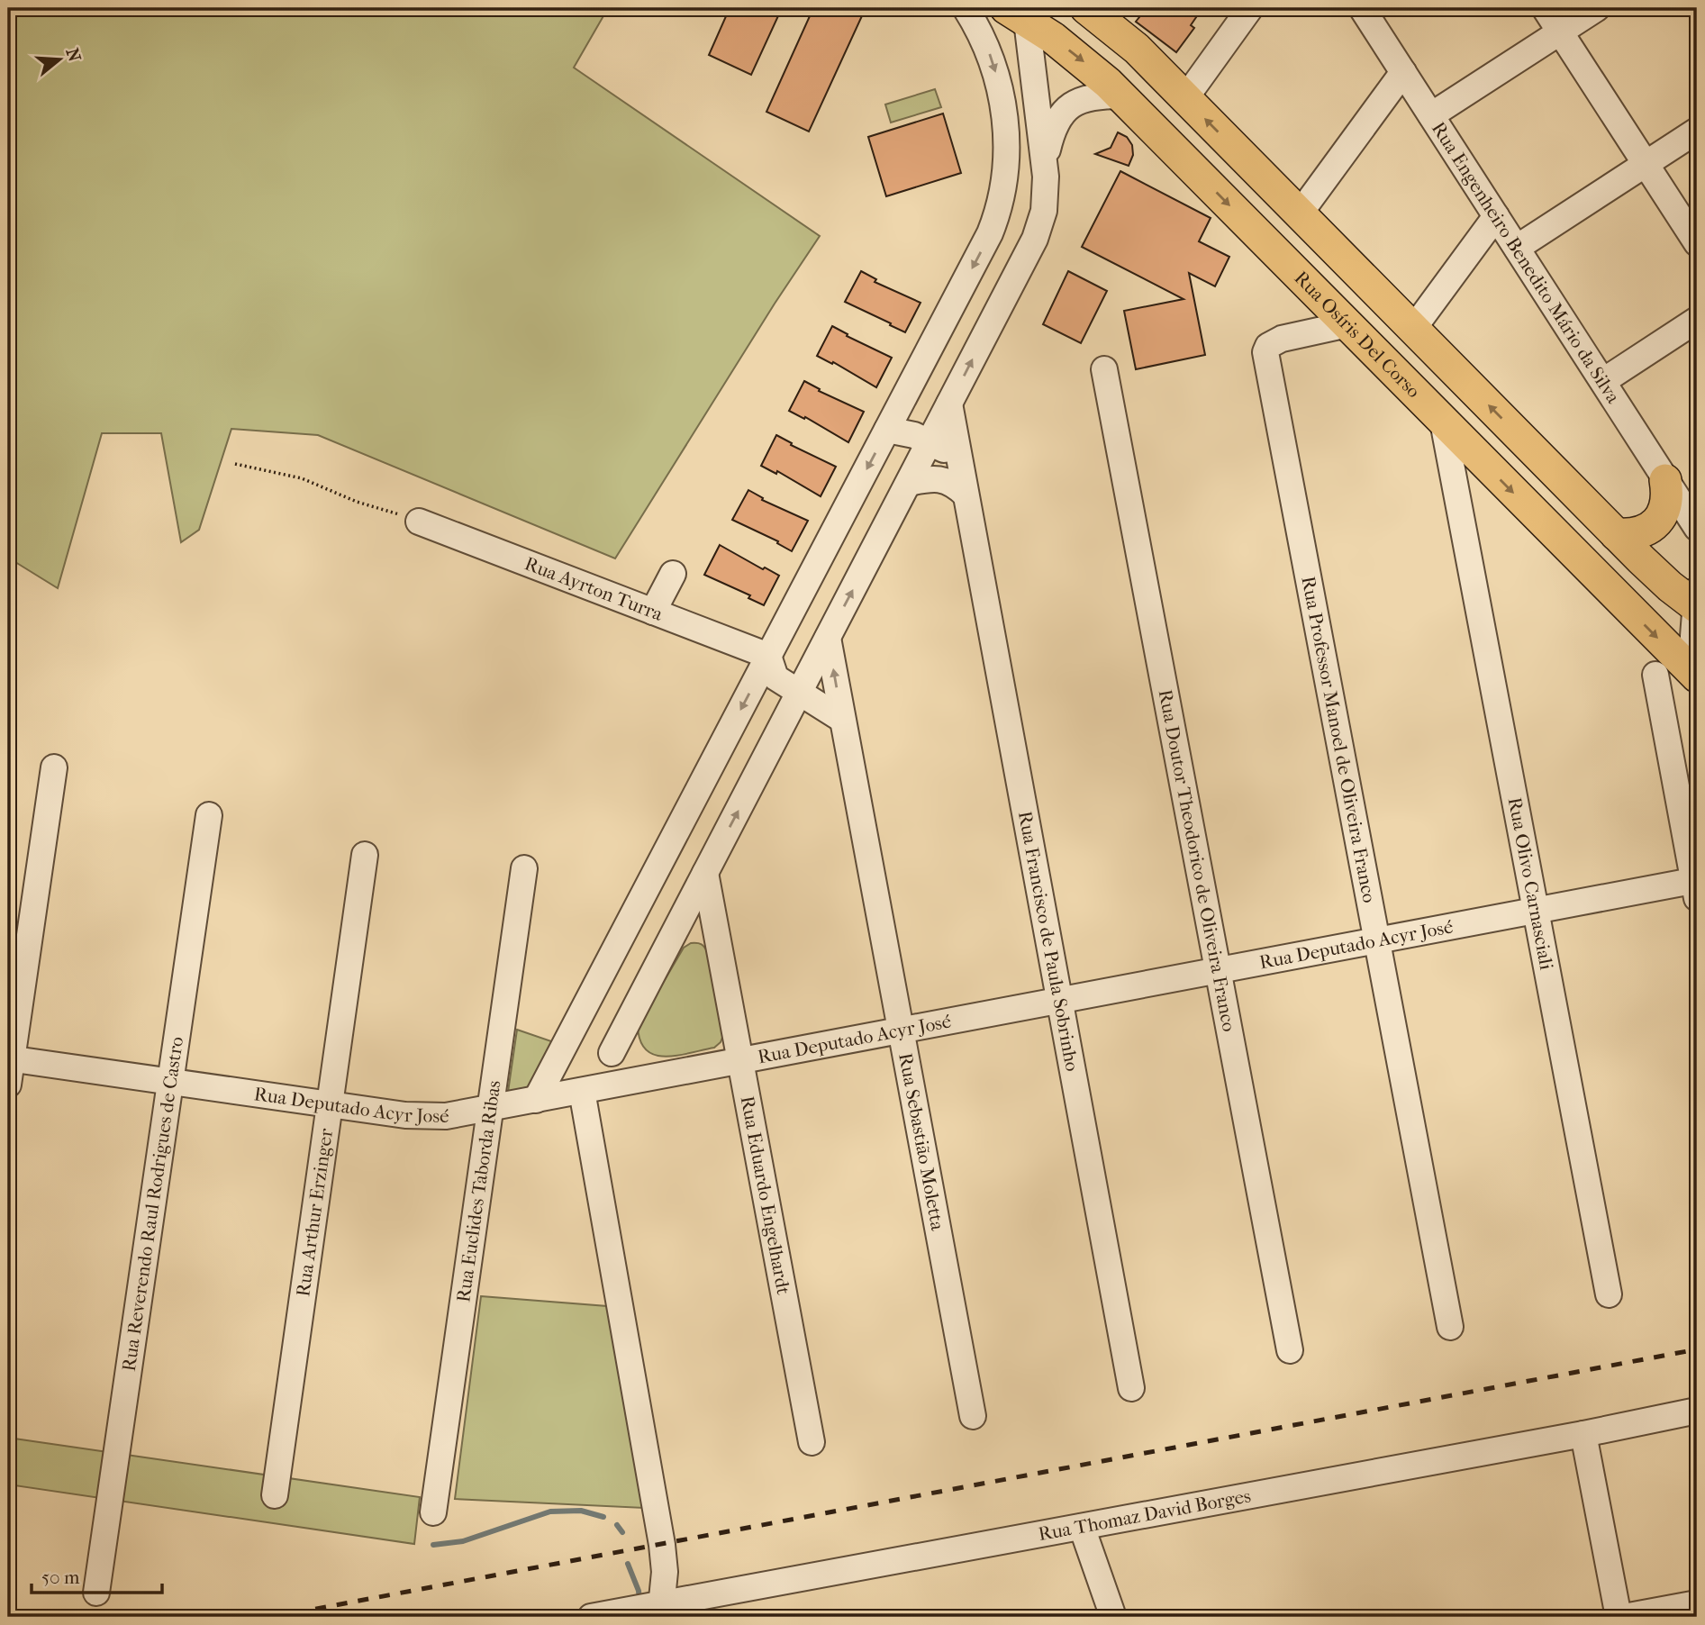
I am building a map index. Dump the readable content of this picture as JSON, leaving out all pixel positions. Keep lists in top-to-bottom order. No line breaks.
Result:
{"streets":{"main road":["Rua Osíris Del Corso"],"street":["Rua Engenheiro Benedito Mário da Silva","Rua Ayrton Turra","Rua Professor Manoel de Oliveira Franco","Rua Doutor Theodorico de Oliveira Franco","Rua Olivo Carnasciali","Rua Francisco de Paula Sobrinho","Rua Deputado Acyr José","Rua Sebastião Moletta","Rua Euclides Taborda Ribas","Rua Eduardo Engelhardt","Rua Reverendo Raul Rodrigues de Castro","Rua Arthur Erzinger","Rua Thomaz David Borges"]},"crossings":[["Rua Osíris Del Corso","Rua Professor Manoel de Oliveira Franco"],["Rua Osíris Del Corso","Rua Olivo Carnasciali"],["Rua Professor Manoel de Oliveira Franco","Rua Deputado Acyr José"],["Rua Doutor Theodorico de Oliveira Franco","Rua Deputado Acyr José"],["Rua Olivo Carnasciali","Rua Deputado Acyr José"],["Rua Francisco de Paula Sobrinho","Rua Deputado Acyr José"],["Rua Deputado Acyr José","Rua Sebastião Moletta"],["Rua Deputado Acyr José","Rua Euclides Taborda Ribas"],["Rua Deputado Acyr José","Rua Eduardo Engelhardt"],["Rua Deputado Acyr José","Rua Reverendo Raul Rodrigues de Castro"],["Rua Deputado Acyr José","Rua Arthur Erzinger"]],"scale_bar":"50 m","north":"right"}
